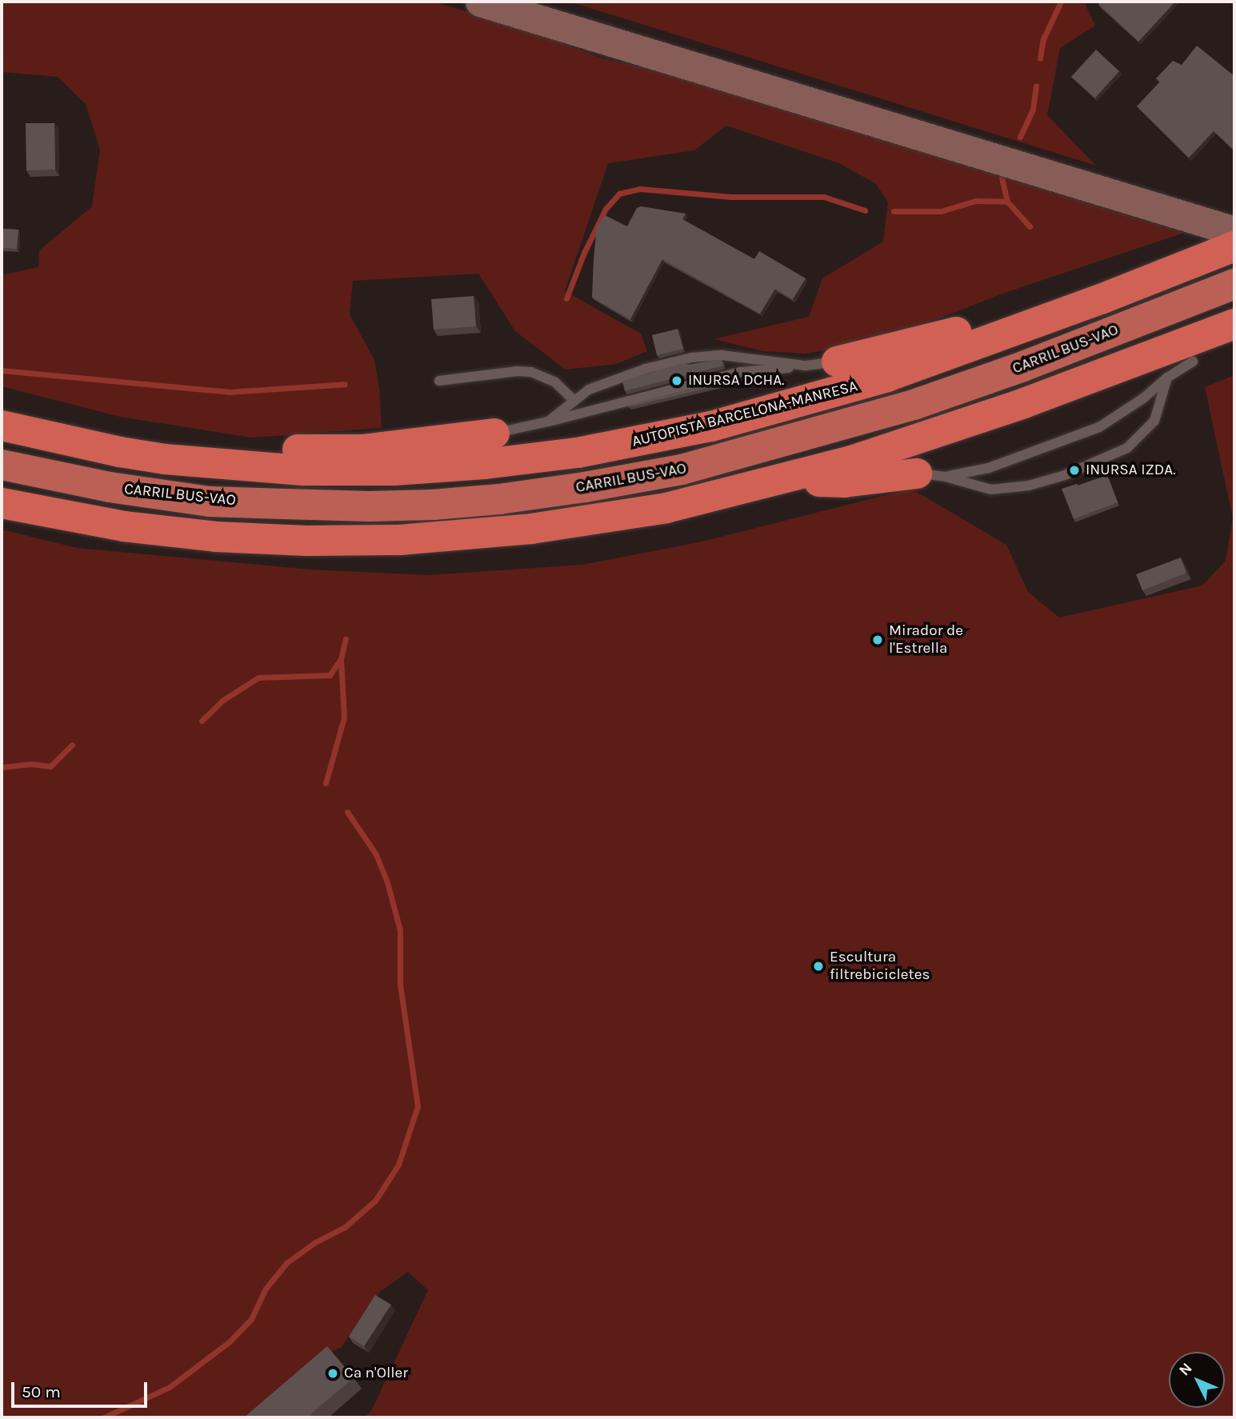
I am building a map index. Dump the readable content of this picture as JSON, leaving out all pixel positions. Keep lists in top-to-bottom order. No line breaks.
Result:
{"streets":{"highway":["CARRIL BUS-VAO","AUTOPISTA BARCELONA-MANRESA"]},"places":["INURSA DCHA.","INURSA IZDA.","Mirador de l'Estrella","Escultura filtrebicicletes","Ca n'Oller"],"scale_bar":"50 m","north":"top left"}
